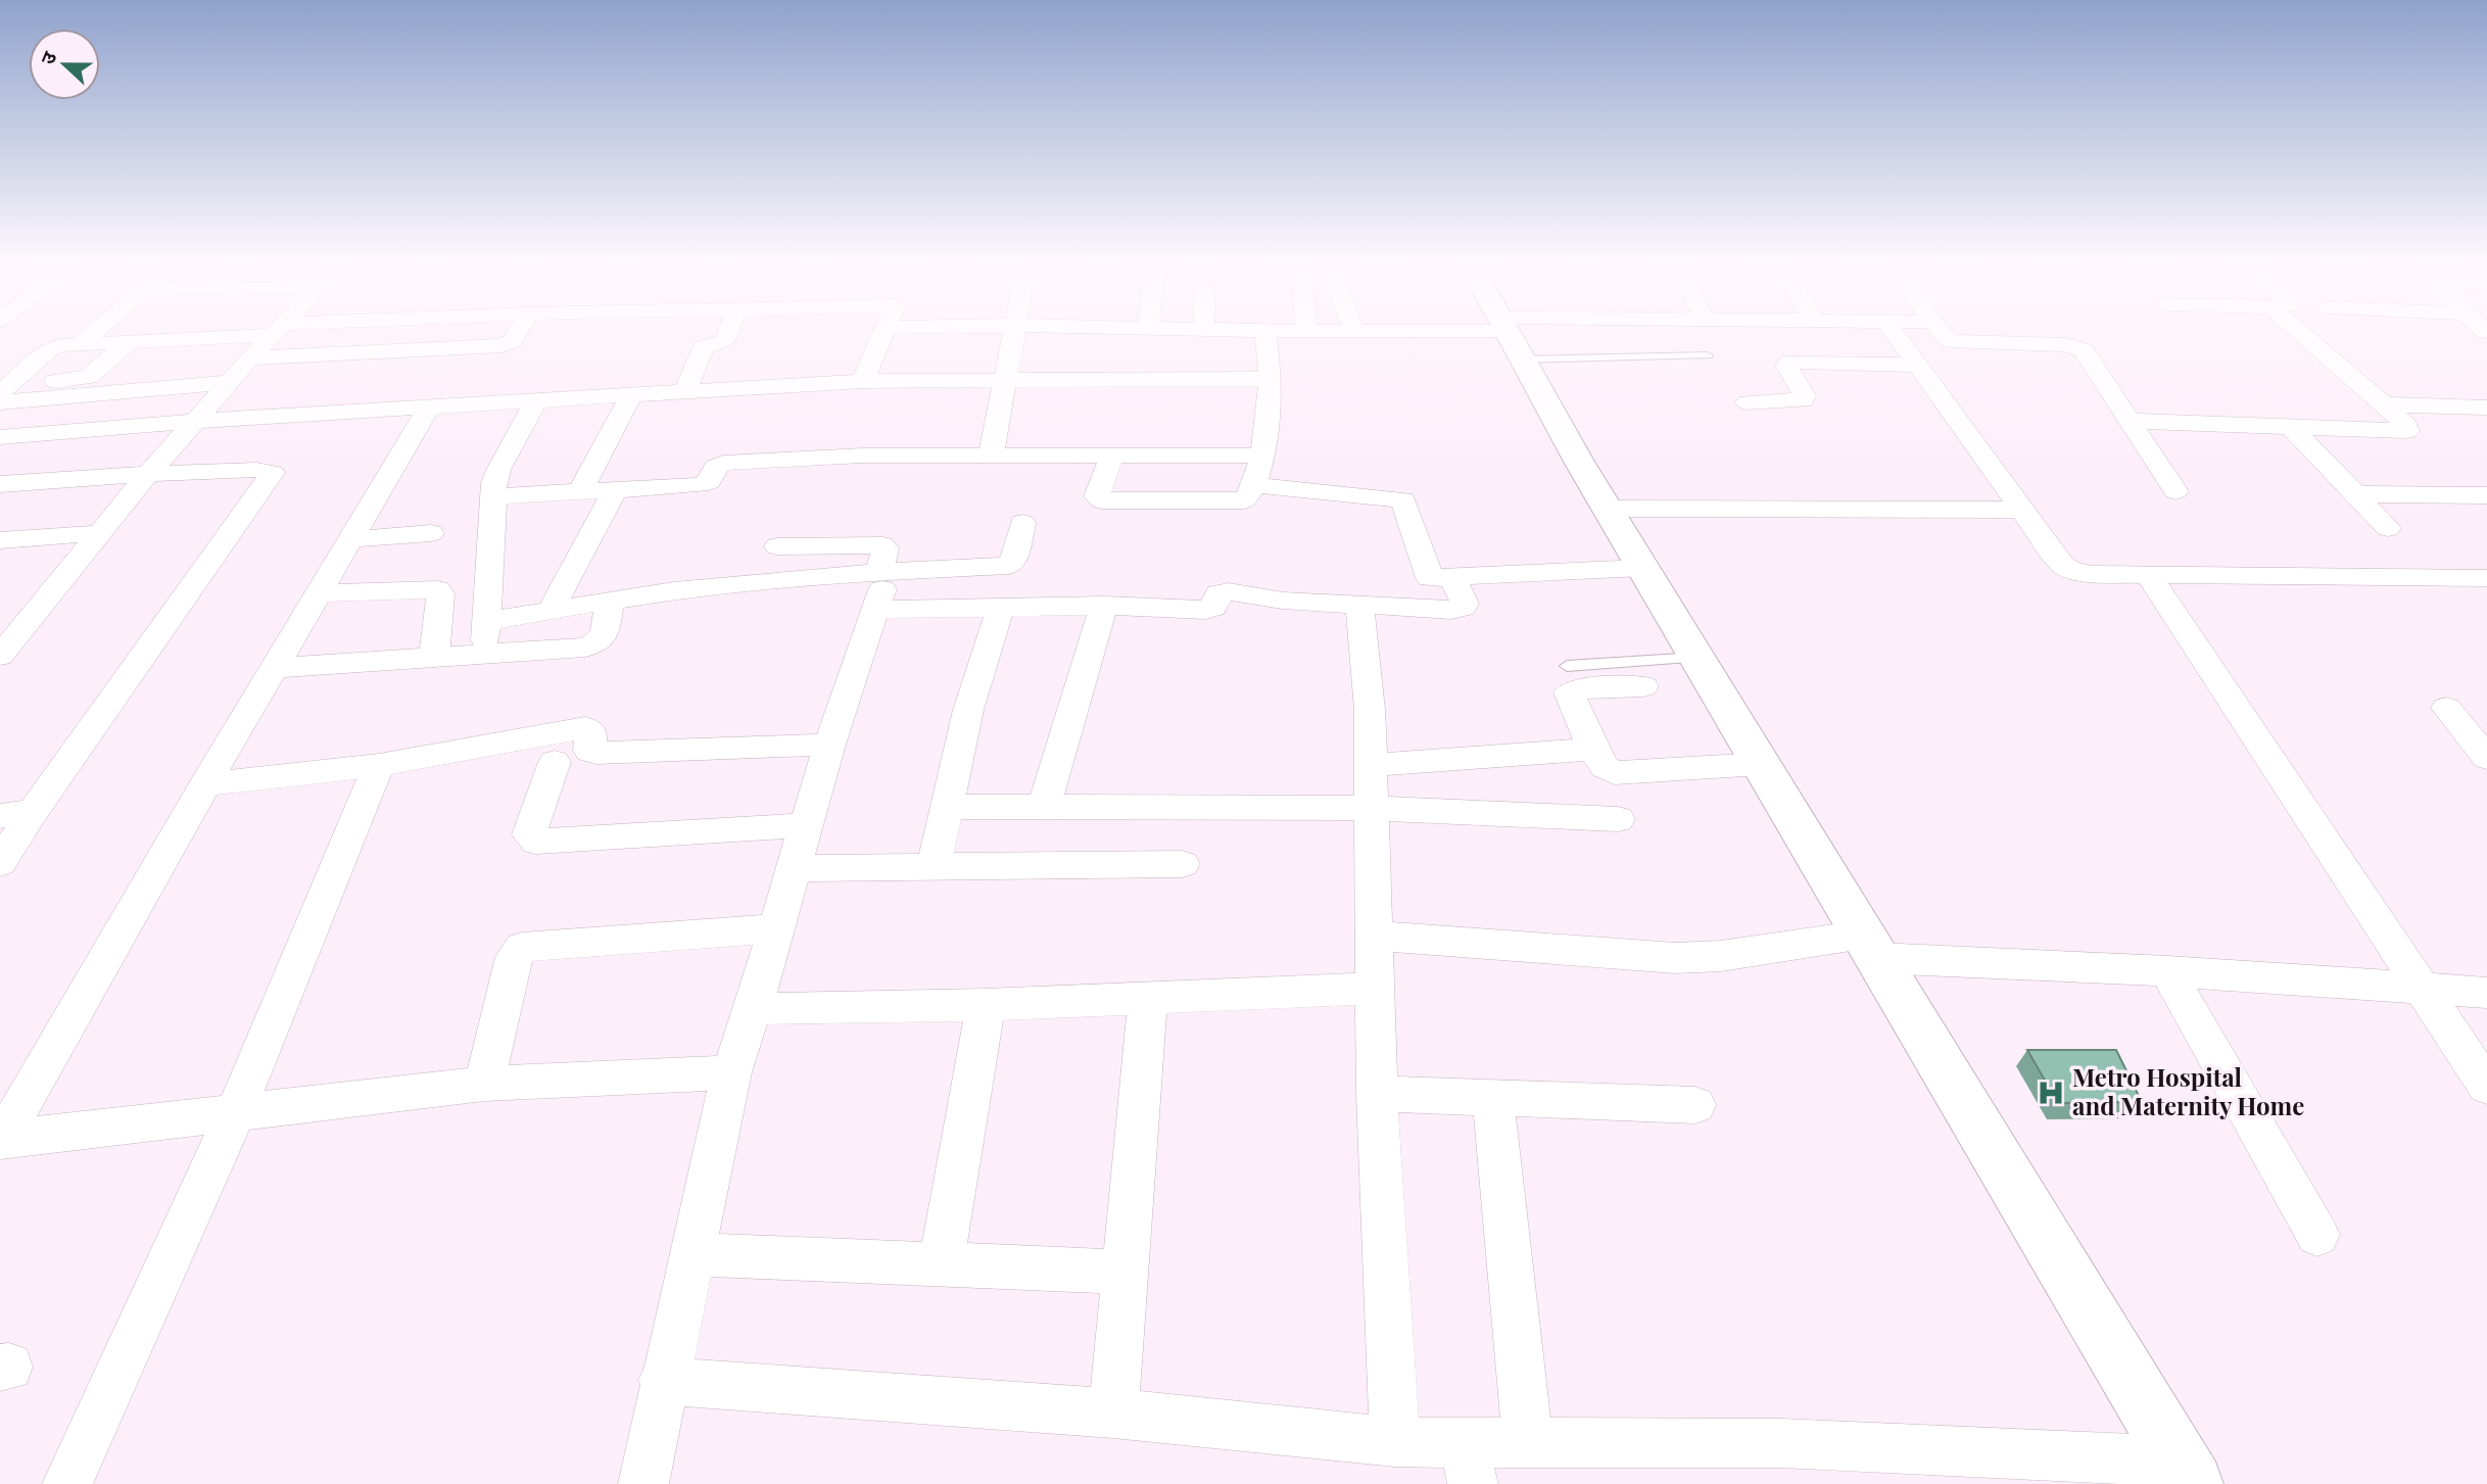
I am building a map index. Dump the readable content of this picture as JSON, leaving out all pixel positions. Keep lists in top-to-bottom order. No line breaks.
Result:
{"places":{"hospital":["Metro Hospital and Maternity Home"]},"north":"left"}
